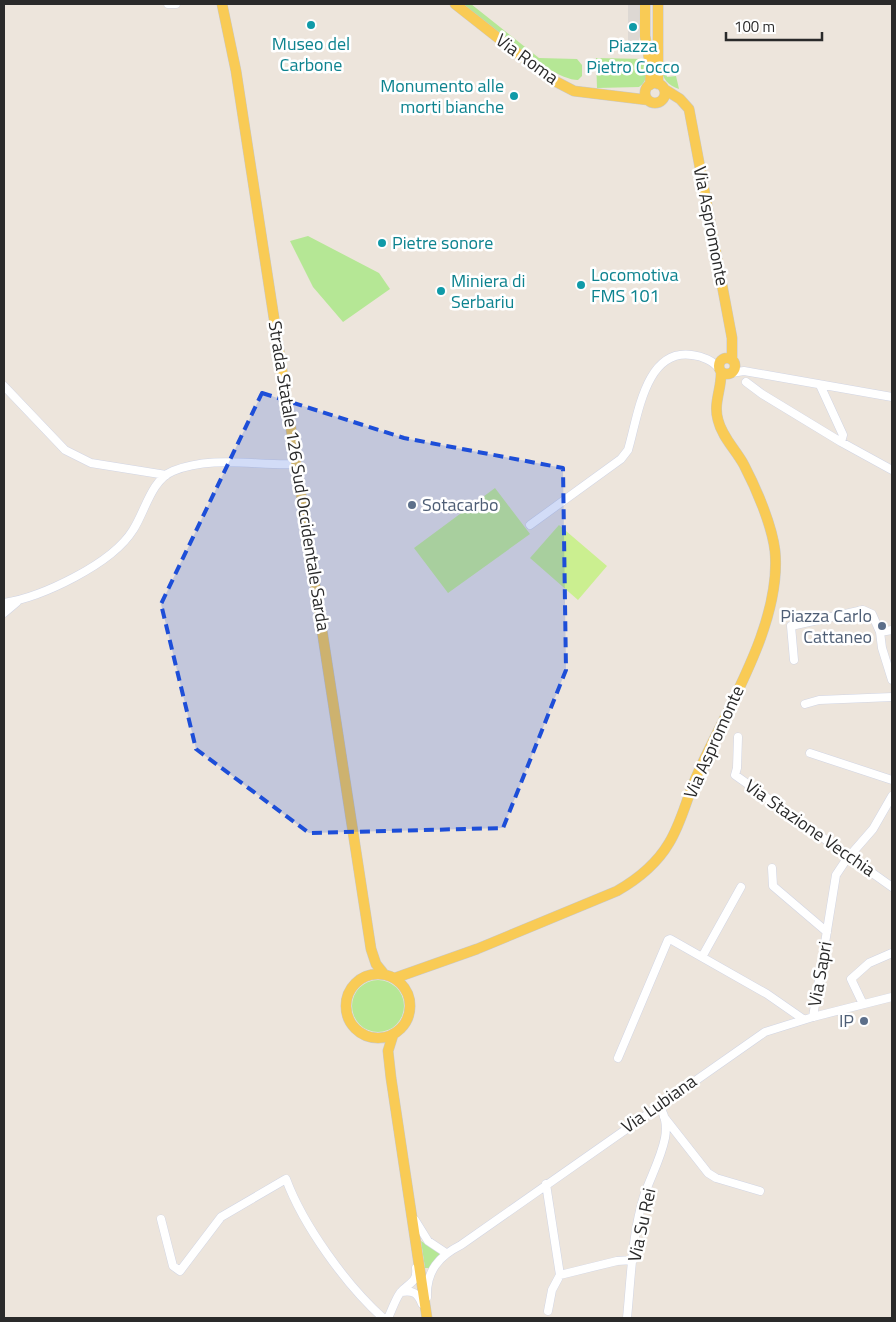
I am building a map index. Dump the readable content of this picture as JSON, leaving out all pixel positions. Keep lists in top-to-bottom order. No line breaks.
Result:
{"streets":{"main road":["Via Roma","Via Aspromonte","Strada Statale 126 Sud Occidentale Sarda"],"street":["Via Stazione Vecchia","Via Sapri","Via Lubiana","Via Su Rei"]},"crossings":[["Via Stazione Vecchia","Via Sapri"],["Via Sapri","Via Lubiana"]],"places":["Museo del Carbone","Piazza Pietro Cocco","Monumento alle morti bianche","Pietre sonore","Locomotiva FMS 101","Miniera di Serbariu","Sotacarbo","Piazza Carlo Cattaneo","IP"],"scale_bar":"100 m"}
